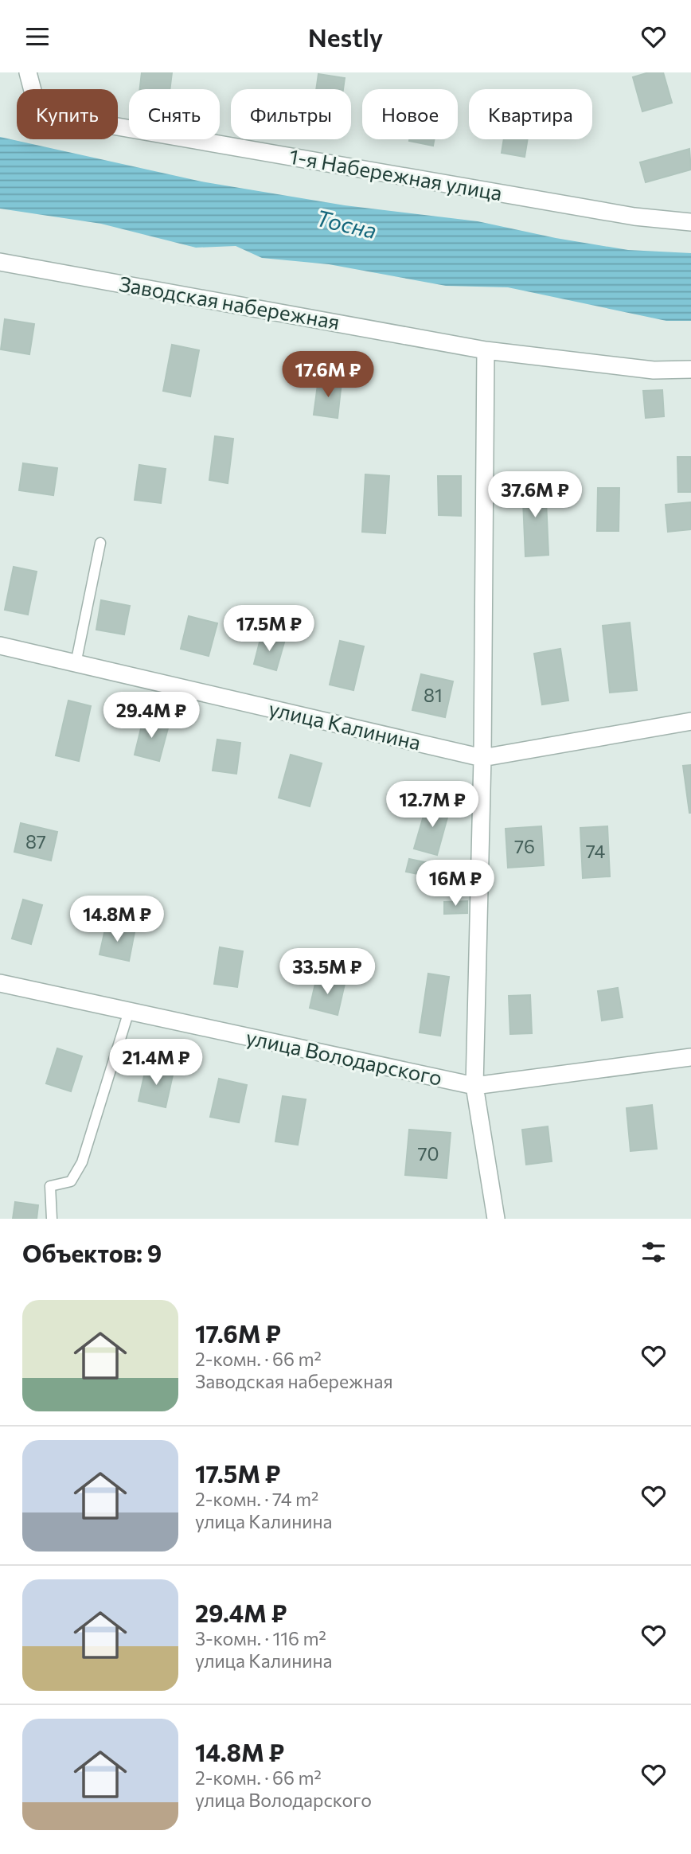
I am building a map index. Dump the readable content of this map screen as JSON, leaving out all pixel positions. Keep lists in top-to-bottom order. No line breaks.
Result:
{"streets":{"street":["1-я Набережная улица","Заводская набережная","улица Калинина","улица Володарского"]},"water":["Тосна"],"house_numbers":["81","87","76","74","70"],"page":{"header":"Nestly","chip":["Купить","Снять","Фильтры","Новое","Квартира"],"price":["17.6M ₽","37.6M ₽","17.5M ₽","29.4M ₽","12.7M ₽","16M ₽","14.8M ₽","33.5M ₽","21.4M ₽"],"heading":"Объектов: 9","list":[{"name":"17.6M ₽","note":"2-комн. · 66 m² · Заводская набережная"},{"name":"17.5M ₽","note":"2-комн. · 74 m² · улица Калинина"},{"name":"29.4M ₽","note":"3-комн. · 116 m² · улица Калинина"},{"name":"14.8M ₽","note":"2-комн. · 66 m² · улица Володарского"}]}}
